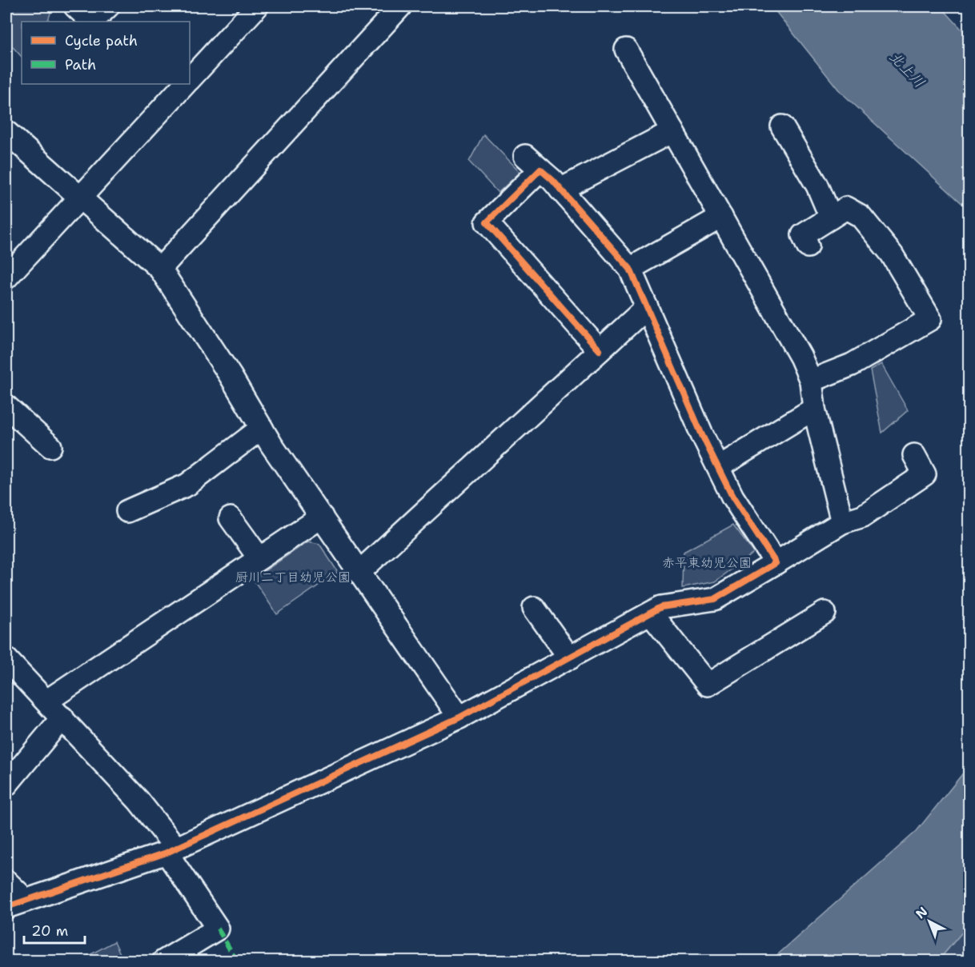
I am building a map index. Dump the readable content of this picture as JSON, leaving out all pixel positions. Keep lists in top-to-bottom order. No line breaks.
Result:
{"water":["北上川"],"parks":["赤平東幼児公園","厨川二丁目幼児公園"],"legend":["Cycle path","Path"],"scale_bar":"20 m","north":"top left"}
